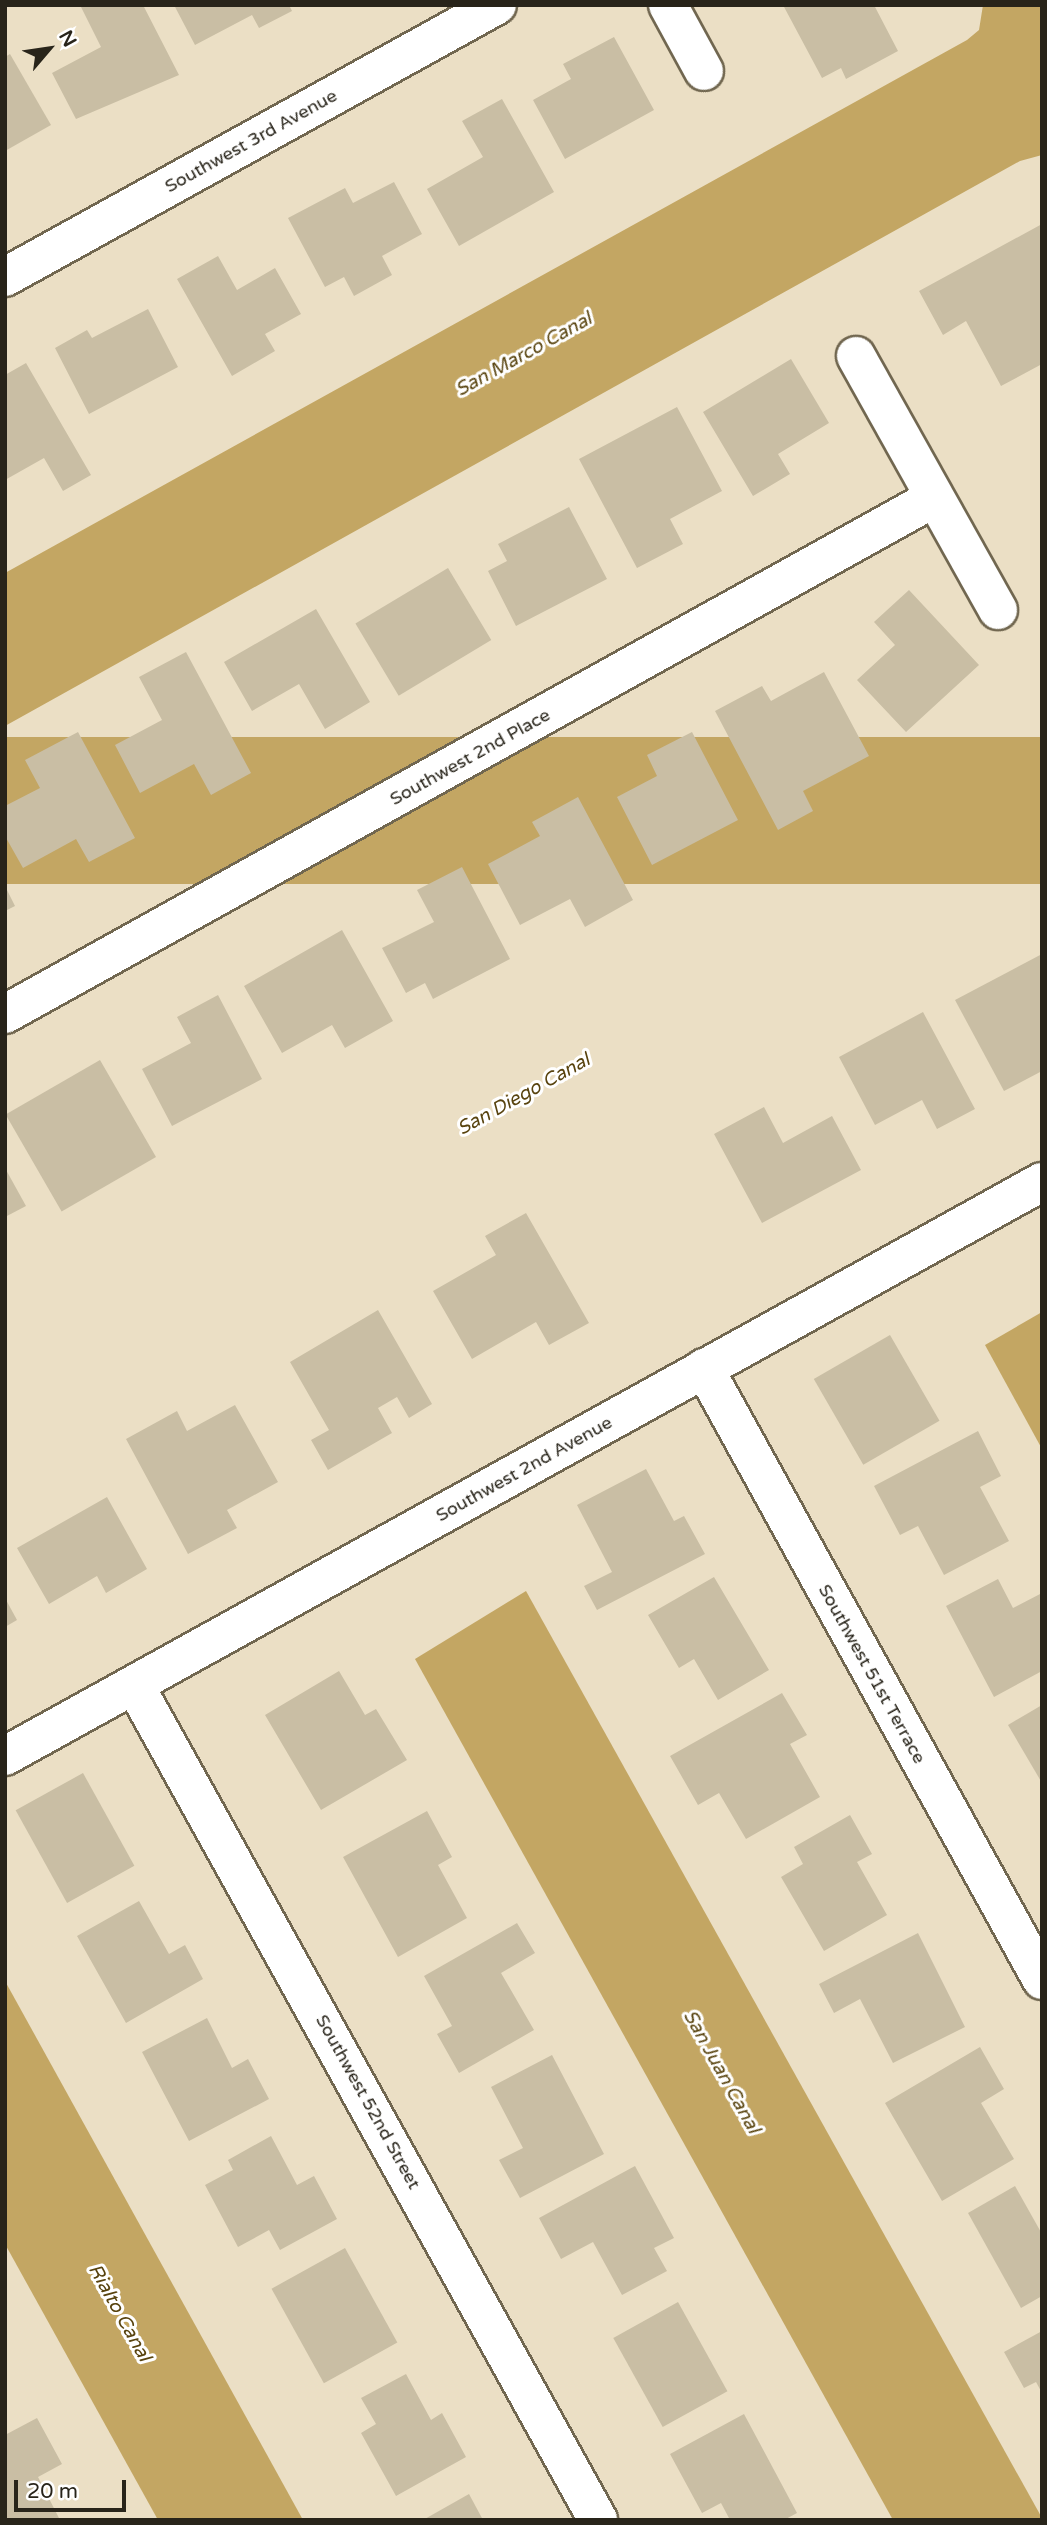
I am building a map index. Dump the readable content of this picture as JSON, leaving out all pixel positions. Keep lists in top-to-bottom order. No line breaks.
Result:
{"streets":{"street":["Southwest 3rd Avenue","Southwest 2nd Place","Southwest 2nd Avenue","Southwest 51st Terrace","Southwest 52nd Street"]},"crossings":[["Southwest 2nd Avenue","Southwest 51st Terrace"],["Southwest 2nd Avenue","Southwest 52nd Street"]],"water":["San Marco Canal","San Diego Canal","San Juan Canal","Rialto Canal"],"scale_bar":"20 m","north":"top right"}
